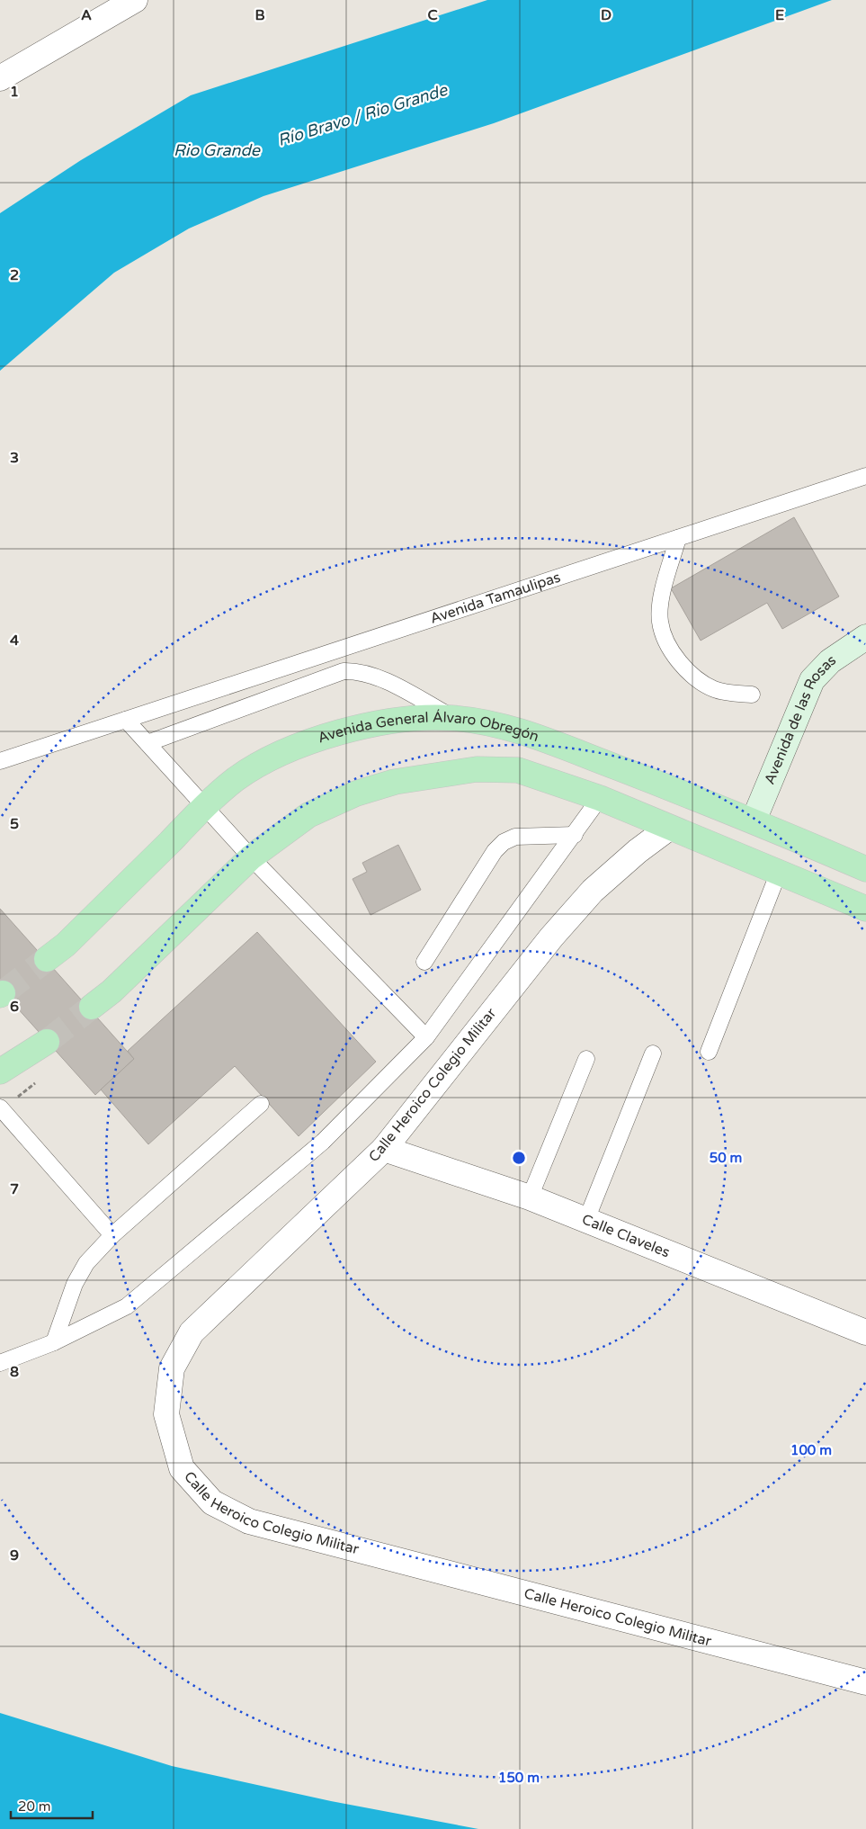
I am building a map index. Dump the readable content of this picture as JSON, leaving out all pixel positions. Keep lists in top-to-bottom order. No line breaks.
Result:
{"streets":{"main road":["Avenida General Álvaro Obregón"],"street":["Avenida de las Rosas","Calle Heroico Colegio Militar","Calle Claveles"],"lane":["Avenida Tamaulipas"]},"crossings":[["Avenida de las Rosas","Avenida General Álvaro Obregón"],["Avenida General Álvaro Obregón","Calle Heroico Colegio Militar"],["Calle Heroico Colegio Militar","Calle Claveles"]],"water":["Río Bravo / Rio Grande","Rio Grande"],"scale_bar":"20 m","grid":{"columns":["A","B","C","D","E"],"rows":["1","2","3","4","5","6","7","8","9"]},"rings":["50 m","100 m","150 m"]}
